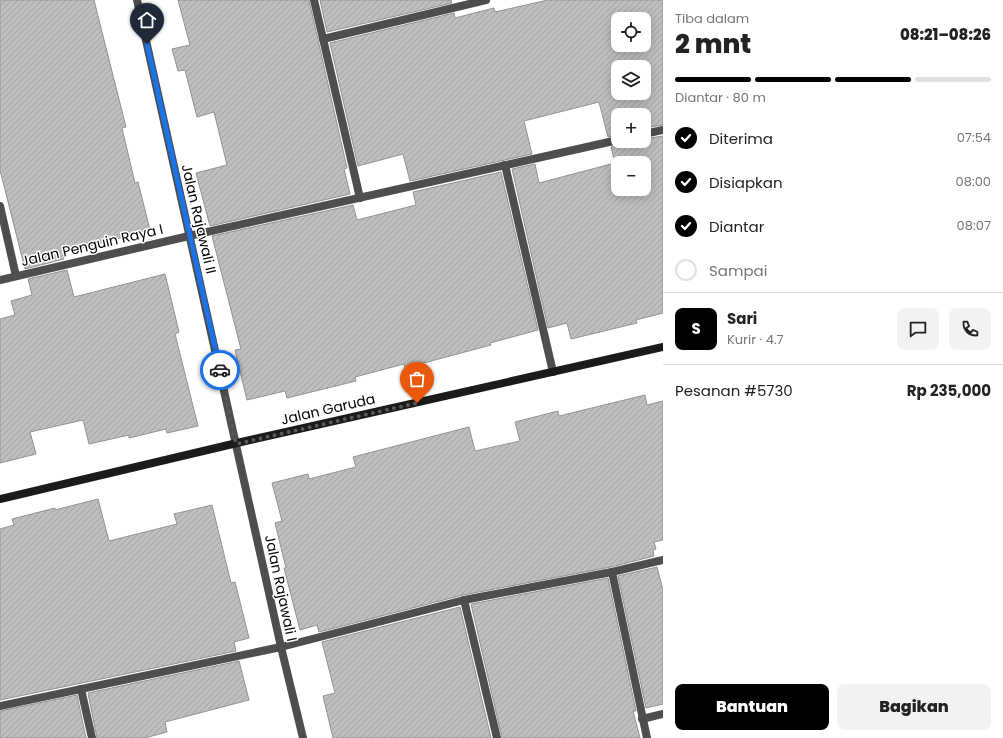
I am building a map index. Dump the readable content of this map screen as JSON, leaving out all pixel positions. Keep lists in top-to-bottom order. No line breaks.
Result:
{"streets":{"street":["Jalan Rajawali II","Jalan Penguin Raya I","Jalan Garuda","Jalan Rajawali I"]},"crossings":[["Jalan Rajawali II","Jalan Penguin Raya I"],["Jalan Rajawali II","Jalan Garuda"],["Jalan Rajawali II","Jalan Rajawali I"],["Jalan Garuda","Jalan Rajawali I"]],"page":{"heading":["2 mnt","Tiba dalam","08:21–08:26"],"panel":["Sari","Kurir · 4.7","Pesanan #5730","Rp 235,000"],"map_buttons":["+","−"],"bar":"Diantar · 80 m","list":[["Diterima","07:54"],["Disiapkan","08:00"],["Diantar","08:07"],"Sampai"],"round":"S","buttons":["Bantuan","Bagikan"]}}
